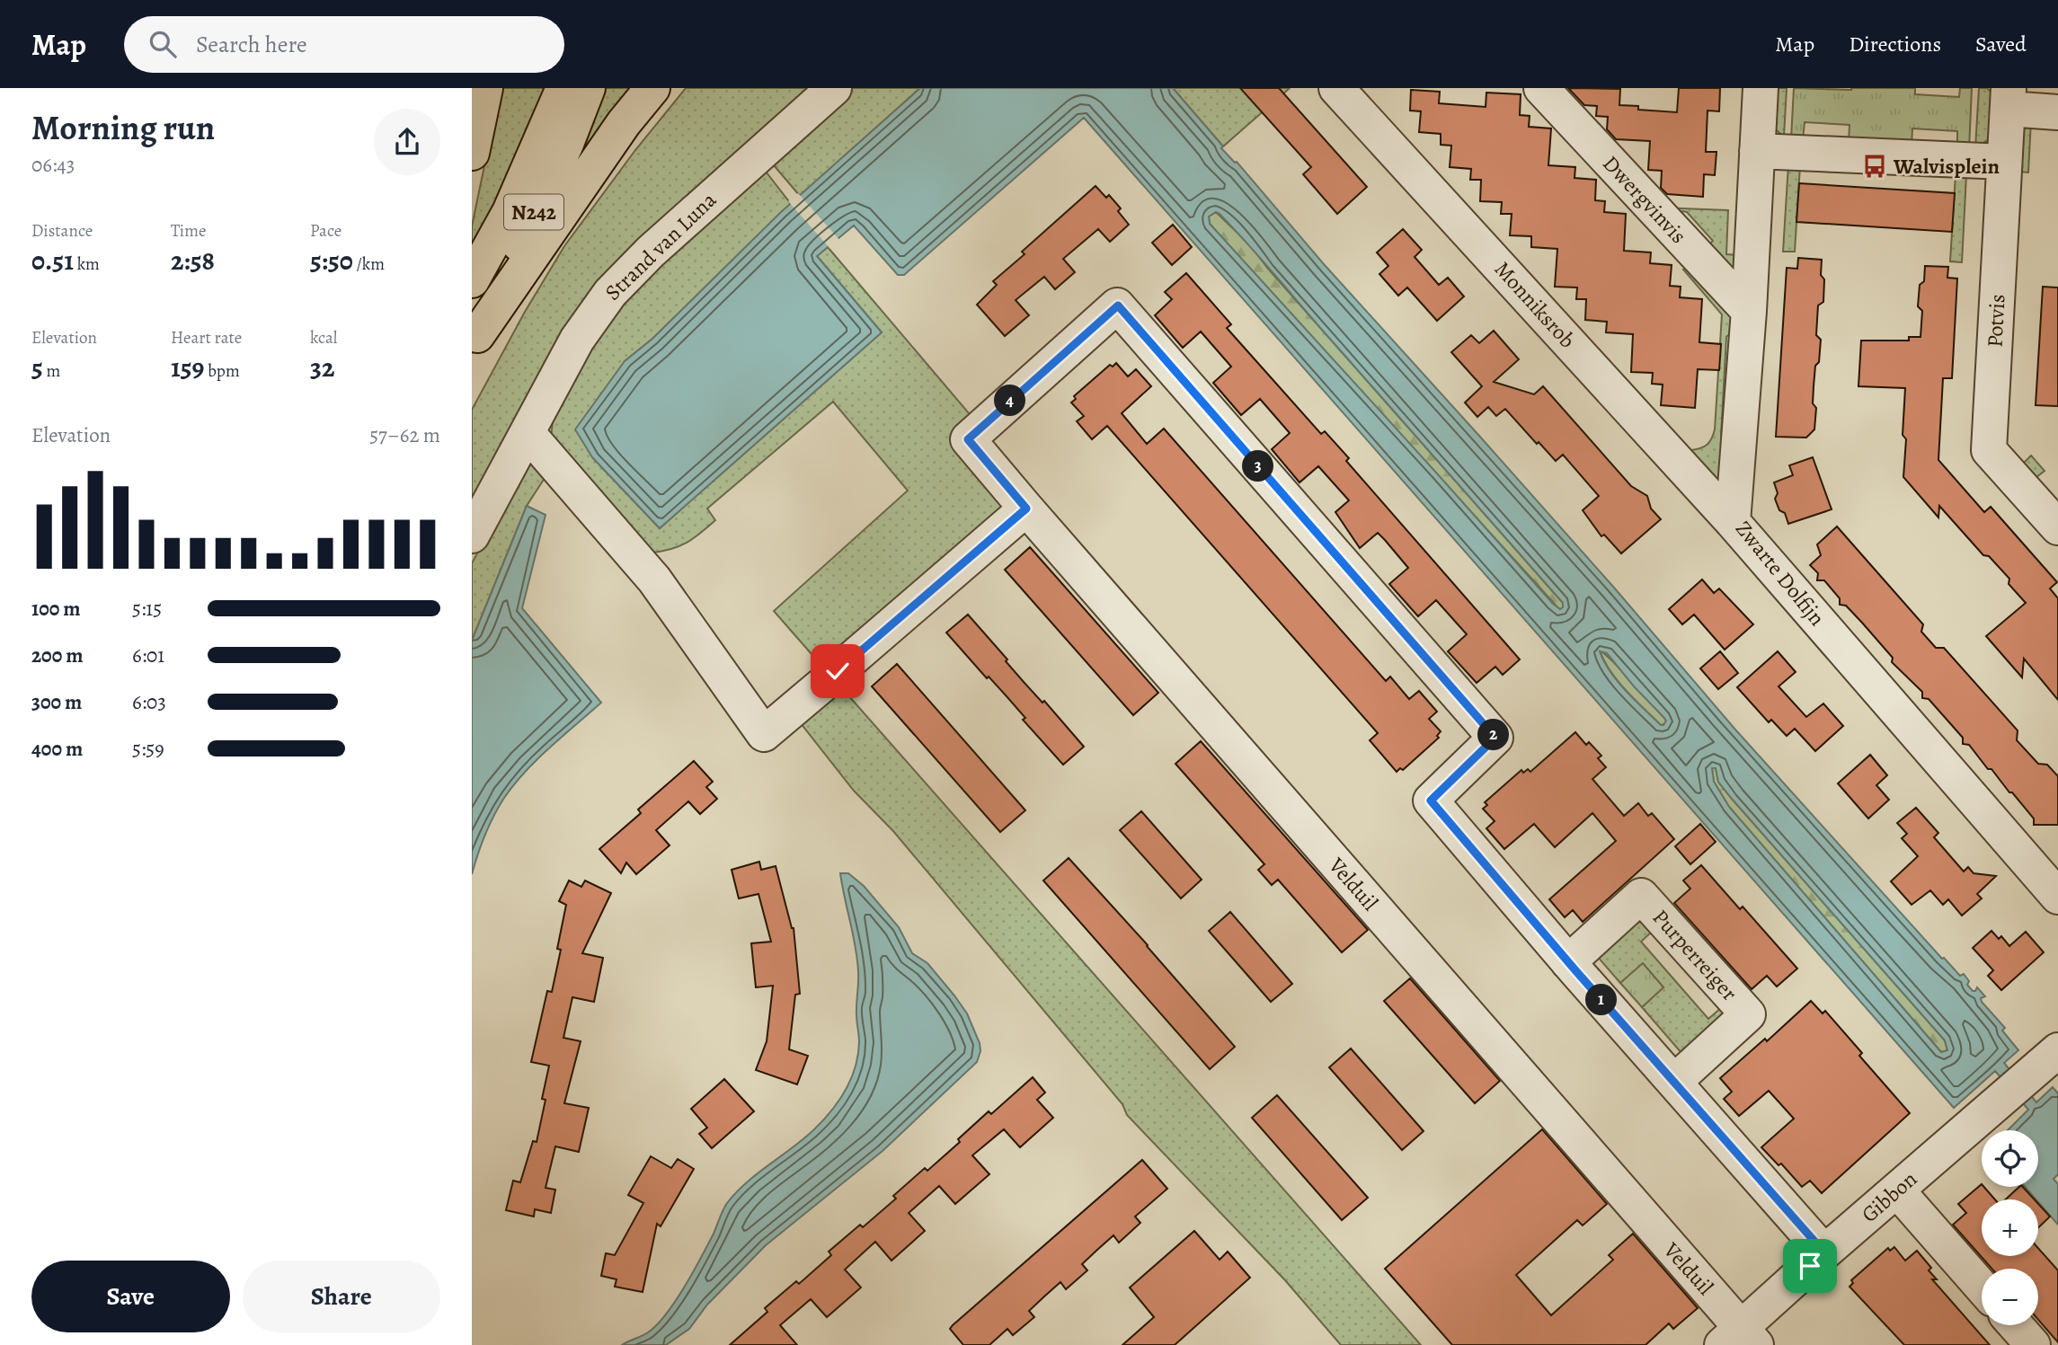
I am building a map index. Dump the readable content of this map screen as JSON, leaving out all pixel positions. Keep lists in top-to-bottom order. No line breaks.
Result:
{"streets":{"main road":["N242"],"street":["Dwergvinvis","Strand van Luna","Monniksrob","Potvis","Zwarte Dolfijn","Velduil","Purperreiger","Gibbon"]},"crossings":[["Dwergvinvis","Zwarte Dolfijn"],["Monniksrob","Zwarte Dolfijn"],["Velduil","Purperreiger"],["Velduil","Gibbon"]],"places":{"bus stop":["Walvisplein"]},"page":{"header":"Map","search":"Search here","nav":["Map","Directions","Saved"],"heading":["Morning run","06:43"],"stats":[["Distance","0.51 km"],["Time","2:58"],["Pace","5:50 /km"],["Elevation","5 m"],["Heart rate","159 bpm"],["kcal","32"]],"pins":["4","3","2","1"],"chart":["Elevation","57–62 m"],"list":[{"name":"100 m","note":"5:15"},{"name":"200 m","note":"6:01"},{"name":"300 m","note":"6:03"},{"name":"400 m","note":"5:59"}],"map_buttons":["+","−"],"buttons":["Save","Share"]}}
